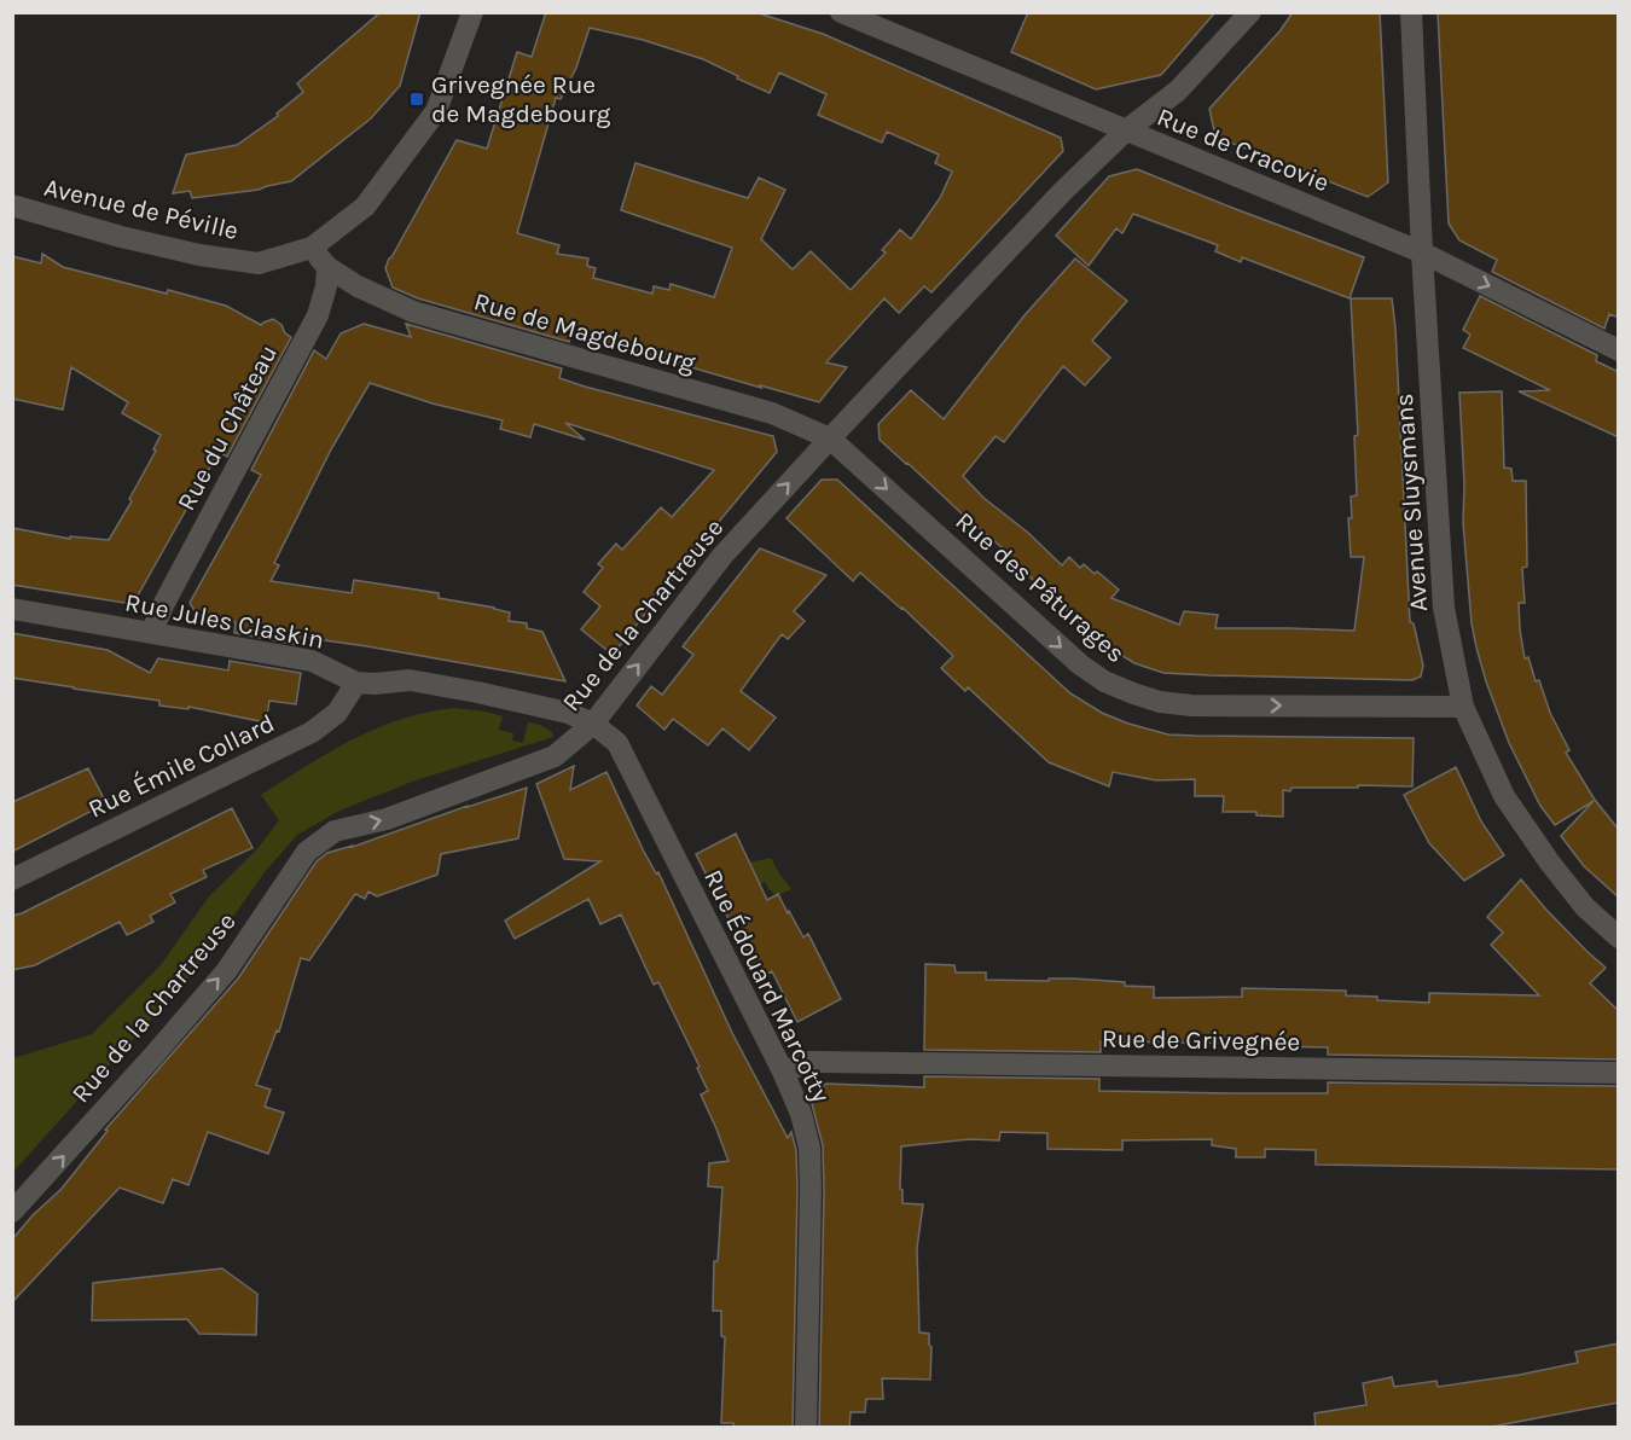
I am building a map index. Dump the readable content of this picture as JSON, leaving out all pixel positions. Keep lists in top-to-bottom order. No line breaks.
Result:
{"streets":{"street":["Rue de Cracovie","Avenue de Péville","Rue de Magdebourg","Rue du Château","Avenue Sluysmans","Rue des Pâturages","Rue de la Chartreuse","Rue Jules Claskin","Rue Émile Collard","Rue Édouard Marcotty","Rue de Grivegnée"]},"crossings":[["Rue de Cracovie","Avenue Sluysmans"],["Rue de Cracovie","Rue de la Chartreuse"],["Rue de Magdebourg","Rue du Château"],["Rue de Magdebourg","Rue des Pâturages"],["Rue de Magdebourg","Rue de la Chartreuse"],["Rue du Château","Rue Jules Claskin"],["Avenue Sluysmans","Rue des Pâturages"],["Rue des Pâturages","Rue de la Chartreuse"],["Rue de la Chartreuse","Rue Jules Claskin"],["Rue de la Chartreuse","Rue Édouard Marcotty"],["Rue Jules Claskin","Rue Émile Collard"],["Rue Jules Claskin","Rue Édouard Marcotty"],["Rue Édouard Marcotty","Rue de Grivegnée"]],"one_way":["Rue des Pâturages","Rue de la Chartreuse"],"places":{"transit":["Grivegnée Rue de Magdebourg"]}}
